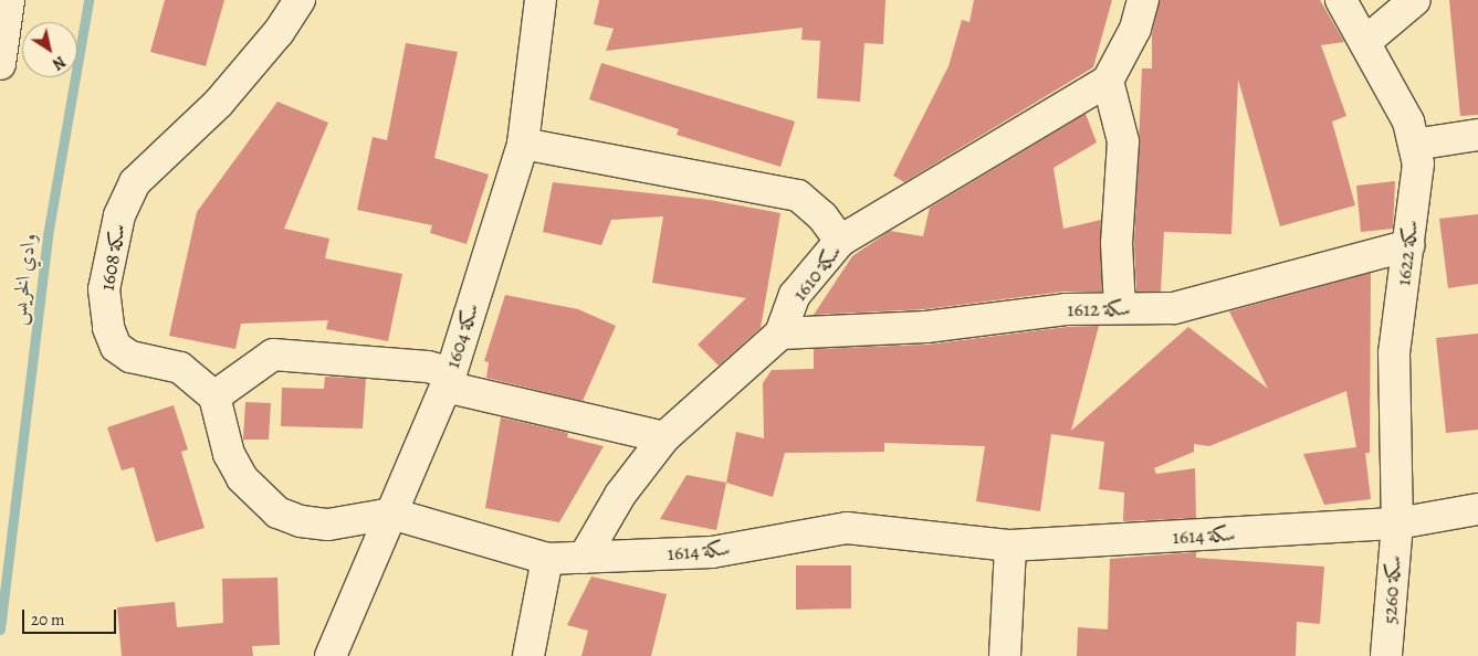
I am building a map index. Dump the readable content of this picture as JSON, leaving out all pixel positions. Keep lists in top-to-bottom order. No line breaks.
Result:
{"streets":{"street":["سكة 1622","سكة 1608","سكة 1610","سكة 1612","سكة 1604","سكة 1614","سكة 5260"]},"crossings":[["سكة 1622","سكة 1612"],["سكة 1622","سكة 1614"],["سكة 1622","سكة 5260"],["سكة 1610","سكة 1612"],["سكة 1610","سكة 1614"],["سكة 1604","سكة 1614"],["سكة 1614","سكة 5260"]],"water":["وادي الخريس"],"scale_bar":"20 m","north":"bottom right"}
